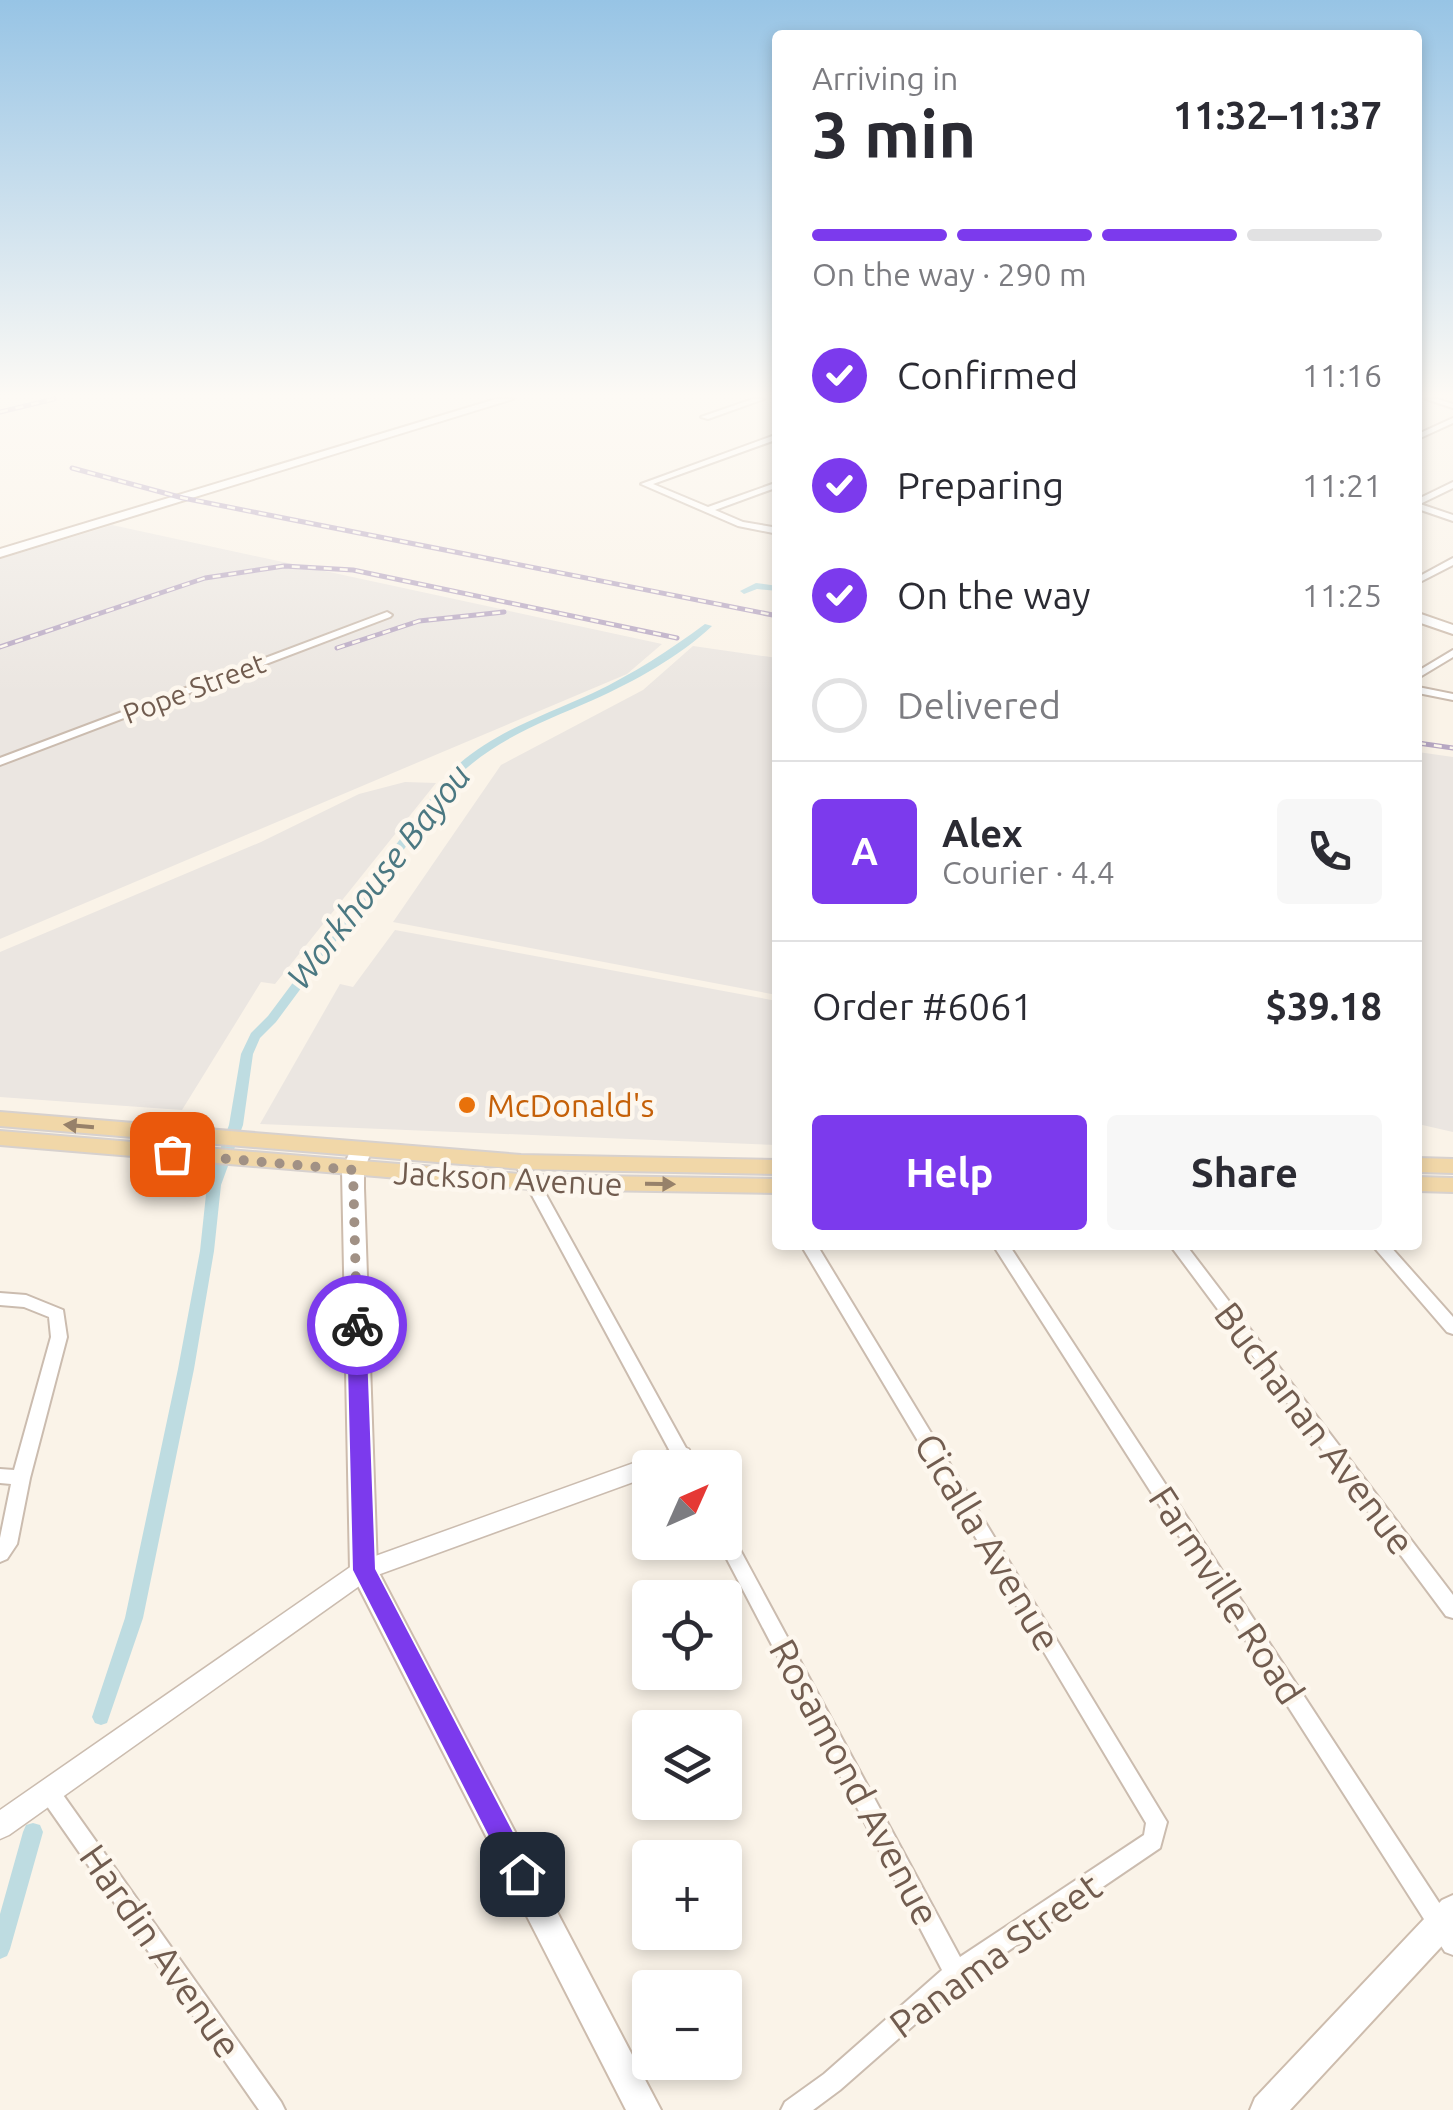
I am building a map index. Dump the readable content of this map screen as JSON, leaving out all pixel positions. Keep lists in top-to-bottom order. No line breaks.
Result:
{"streets":{"main road":["Jackson Avenue"],"street":["Pope Street","Buchanan Avenue","Cicalla Avenue","Farmville Road","Rosamond Avenue","Hardin Avenue","Panama Street"]},"crossings":[["Cicalla Avenue","Panama Street"],["Rosamond Avenue","Panama Street"]],"water":["Workhouse Bayou"],"places":["McDonald's"],"north":"top right","page":{"heading":["3 min","Arriving in","11:32–11:37"],"panel":["Alex","Courier · 4.4","Order #6061","$39.18"],"bar":"On the way · 290 m","list":[["Confirmed","11:16"],["Preparing","11:21"],["On the way","11:25"],"Delivered"],"round":"A","buttons":["Help","Share"],"map_buttons":["+","−"]}}
